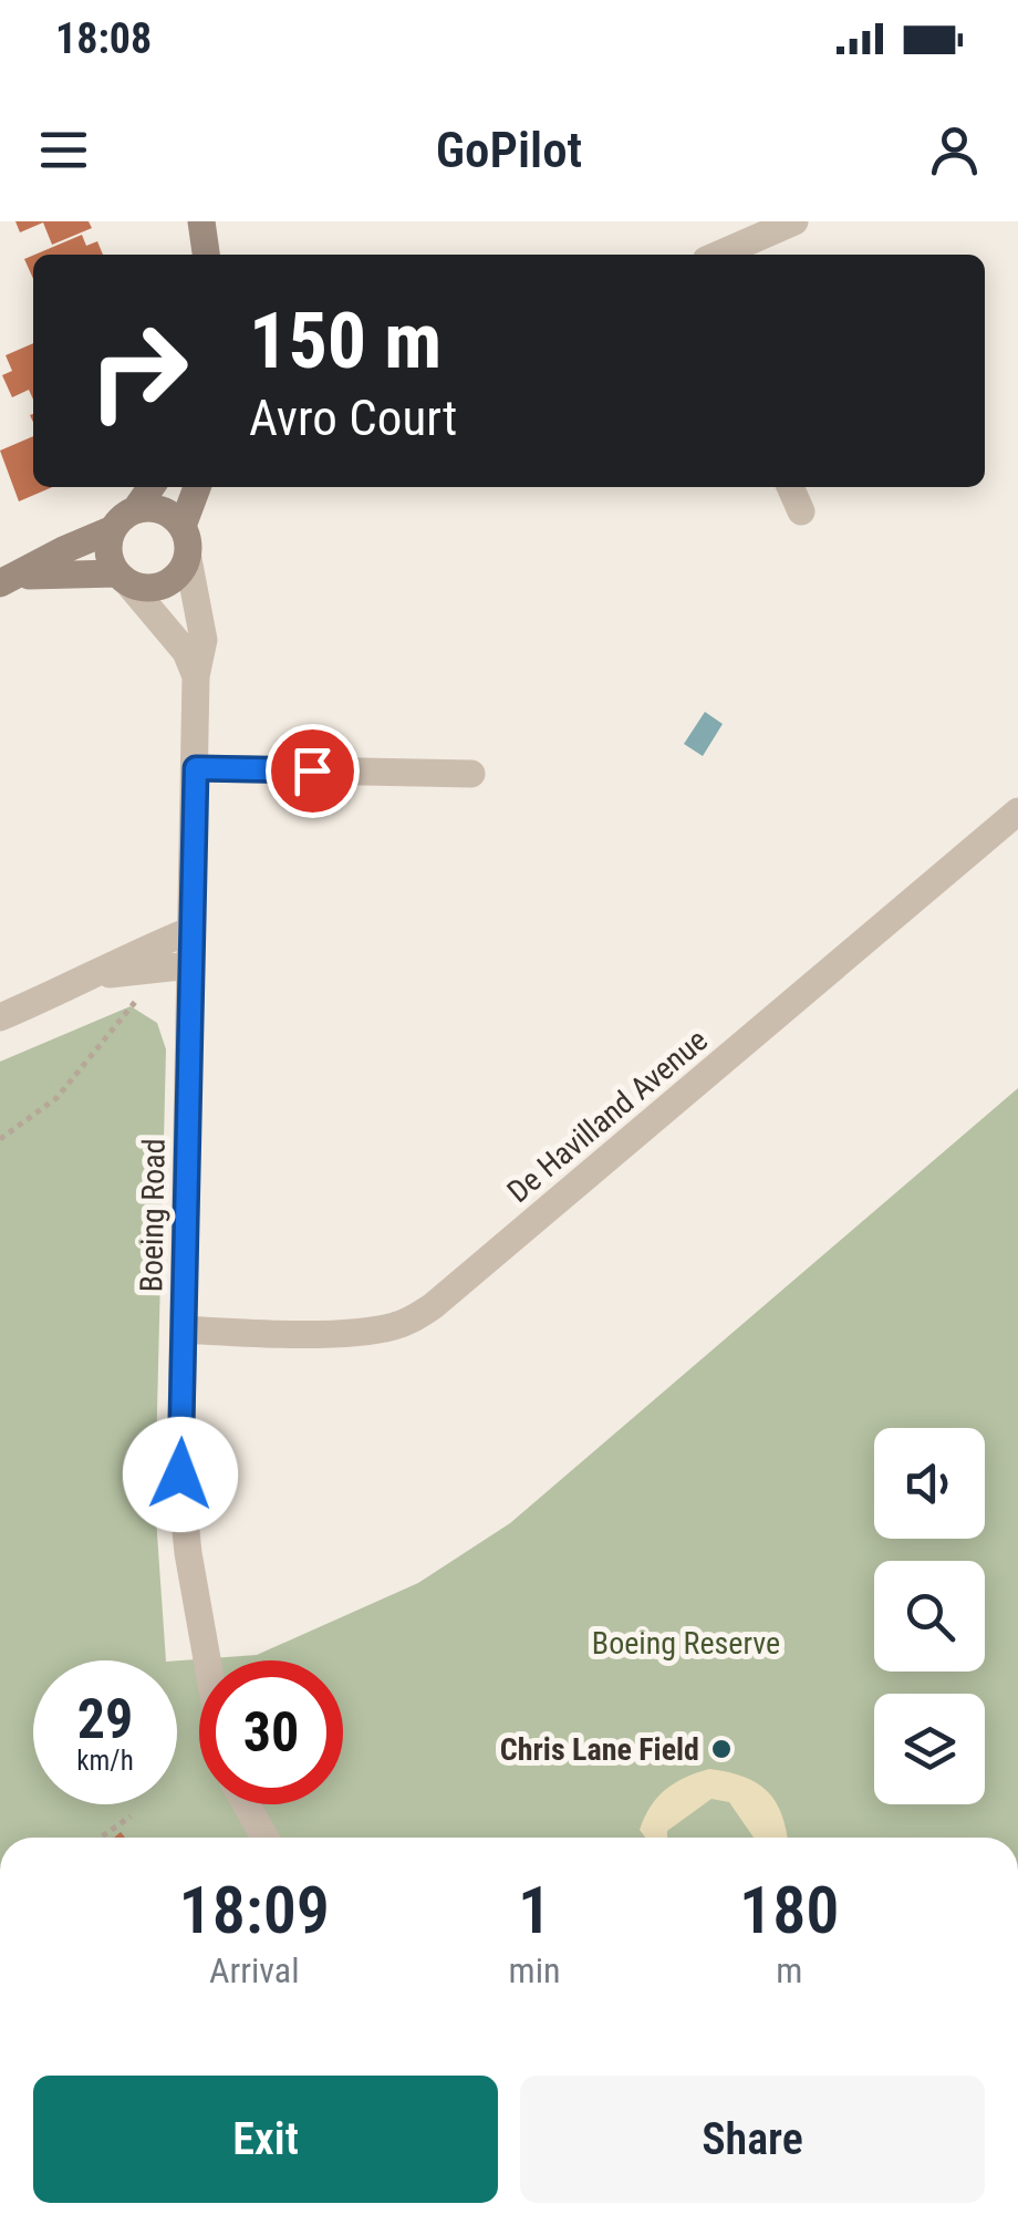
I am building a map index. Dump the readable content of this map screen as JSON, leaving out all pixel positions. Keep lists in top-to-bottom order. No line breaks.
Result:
{"streets":{"street":["De Havilland Avenue","Boeing Road"]},"crossings":[["De Havilland Avenue","Boeing Road"]],"parks":["Boeing Reserve"],"places":["Chris Lane Field"],"page":{"status":"18:08","header":"GoPilot","turn":["150 m","Avro Court"],"speed":"29 km/h","limit":"30","eta":["18:09","Arrival","1","min","180","m"],"buttons":["Exit","Share"]}}
